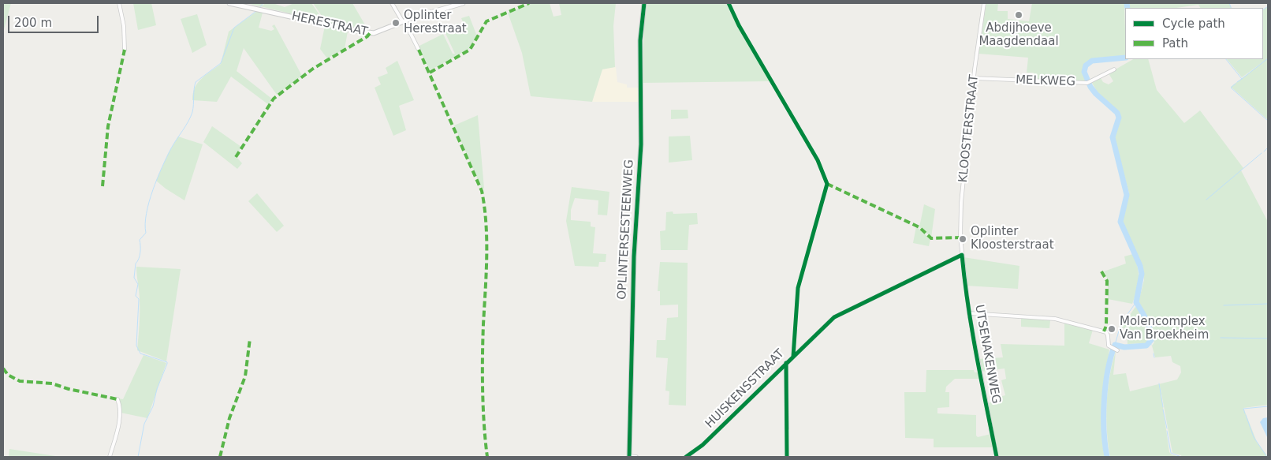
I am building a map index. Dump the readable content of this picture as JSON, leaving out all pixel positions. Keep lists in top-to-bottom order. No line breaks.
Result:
{"streets":{"street":["HERESTRAAT","MELKWEG","KLOOSTERSTRAAT","OPLINTERSESTEENWEG","UTSENAKENWEG","HUISKENSSTRAAT"]},"crossings":[["MELKWEG","KLOOSTERSTRAAT"],["KLOOSTERSTRAAT","UTSENAKENWEG"],["KLOOSTERSTRAAT","HUISKENSSTRAAT"],["UTSENAKENWEG","HUISKENSSTRAAT"]],"places":["Abdijhoeve Maagdendaal","Oplinter Herestraat","Oplinter Kloosterstraat","Molencomplex Van Broekheim"],"legend":["Cycle path","Path"],"scale_bar":"200 m"}
